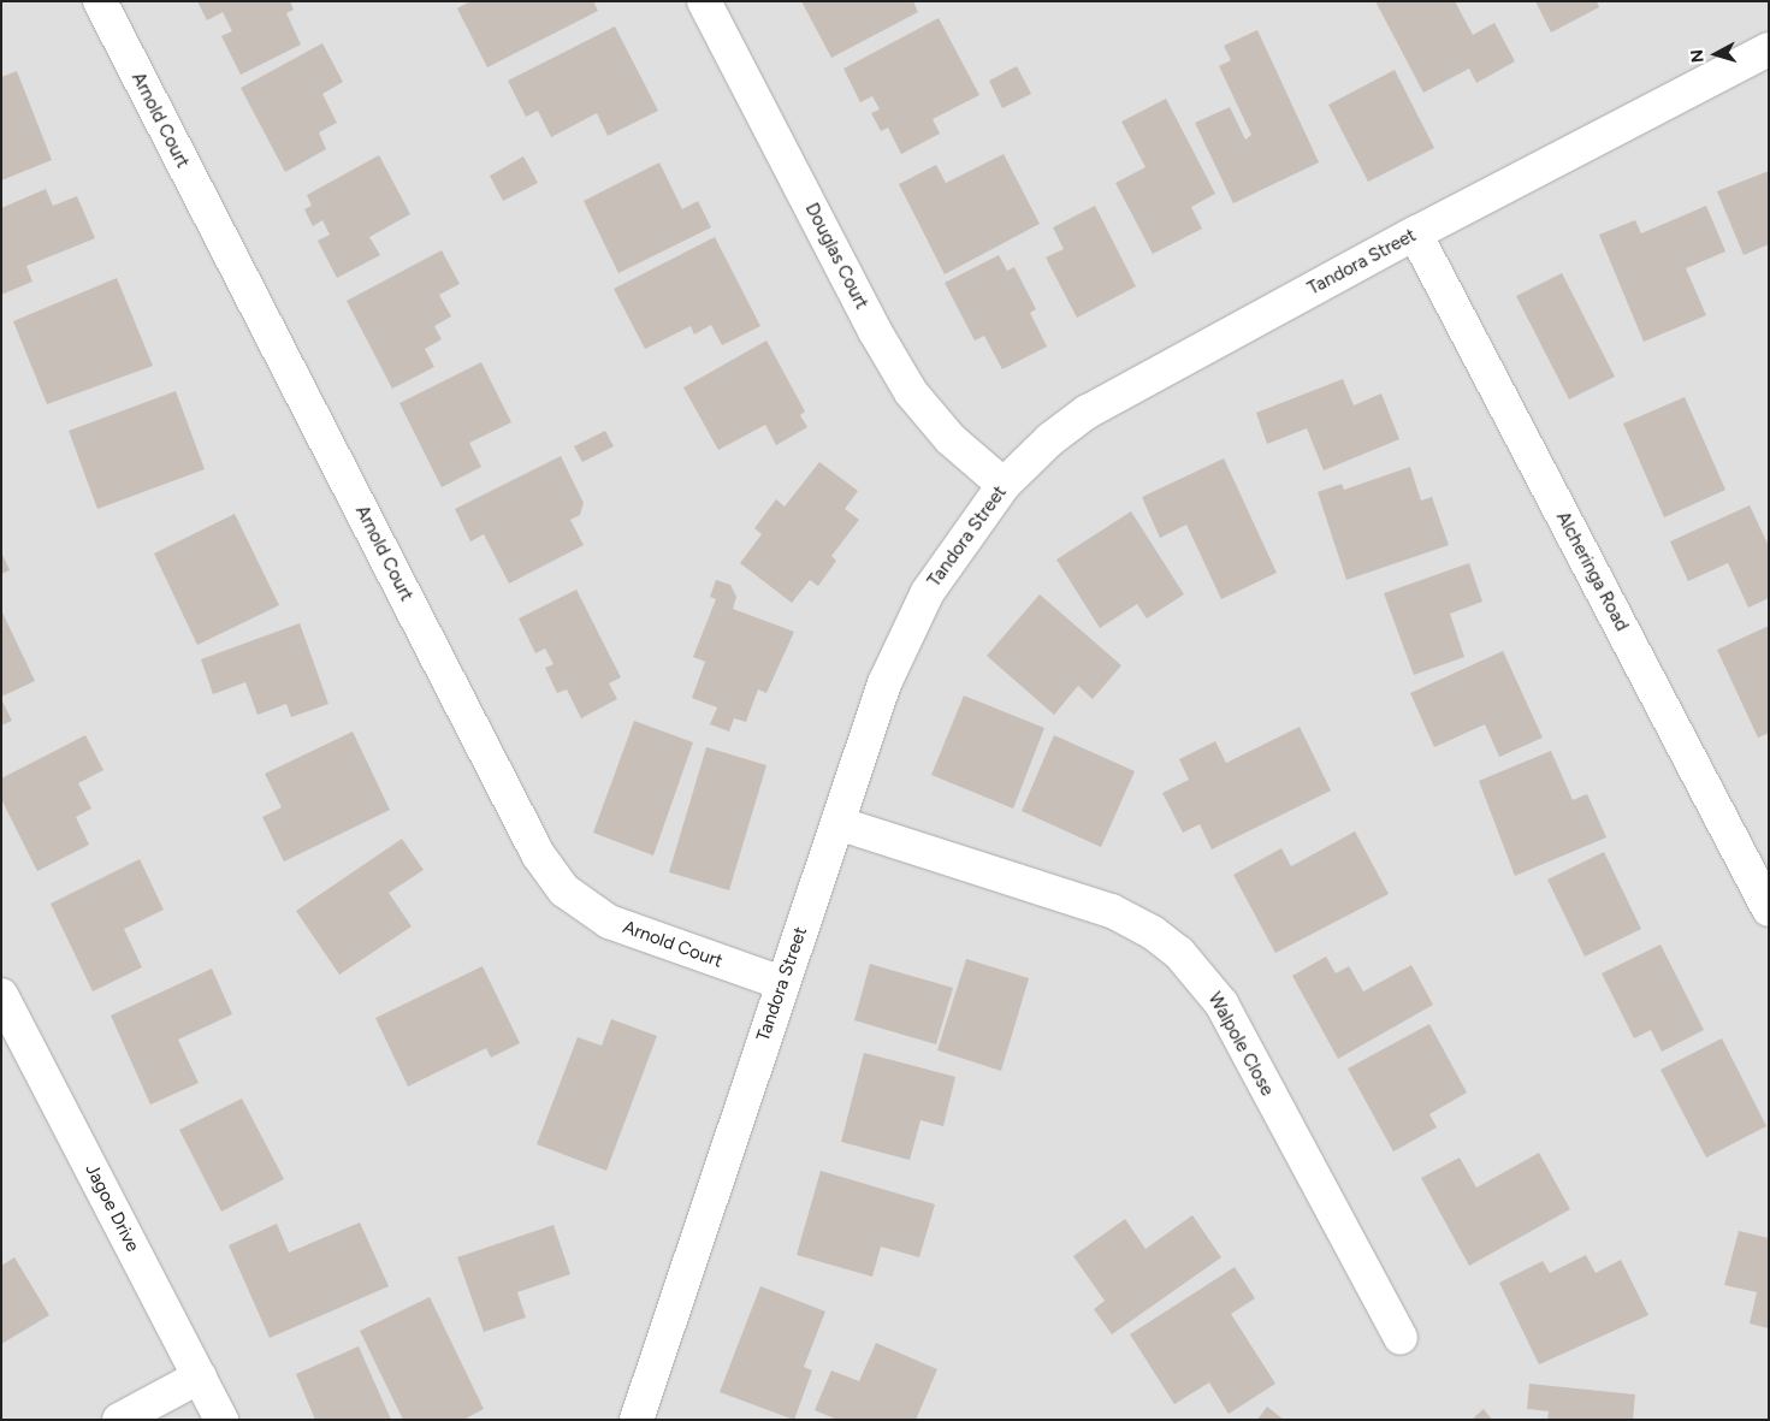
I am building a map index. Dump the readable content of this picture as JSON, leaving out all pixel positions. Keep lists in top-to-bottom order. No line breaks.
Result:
{"streets":{"street":["Arnold Court","Douglas Court","Tandora Street","Alcheringa Road","Walpole Close","Jagoe Drive"]},"crossings":[["Arnold Court","Tandora Street"],["Douglas Court","Tandora Street"],["Tandora Street","Alcheringa Road"],["Tandora Street","Walpole Close"]],"north":"left"}
